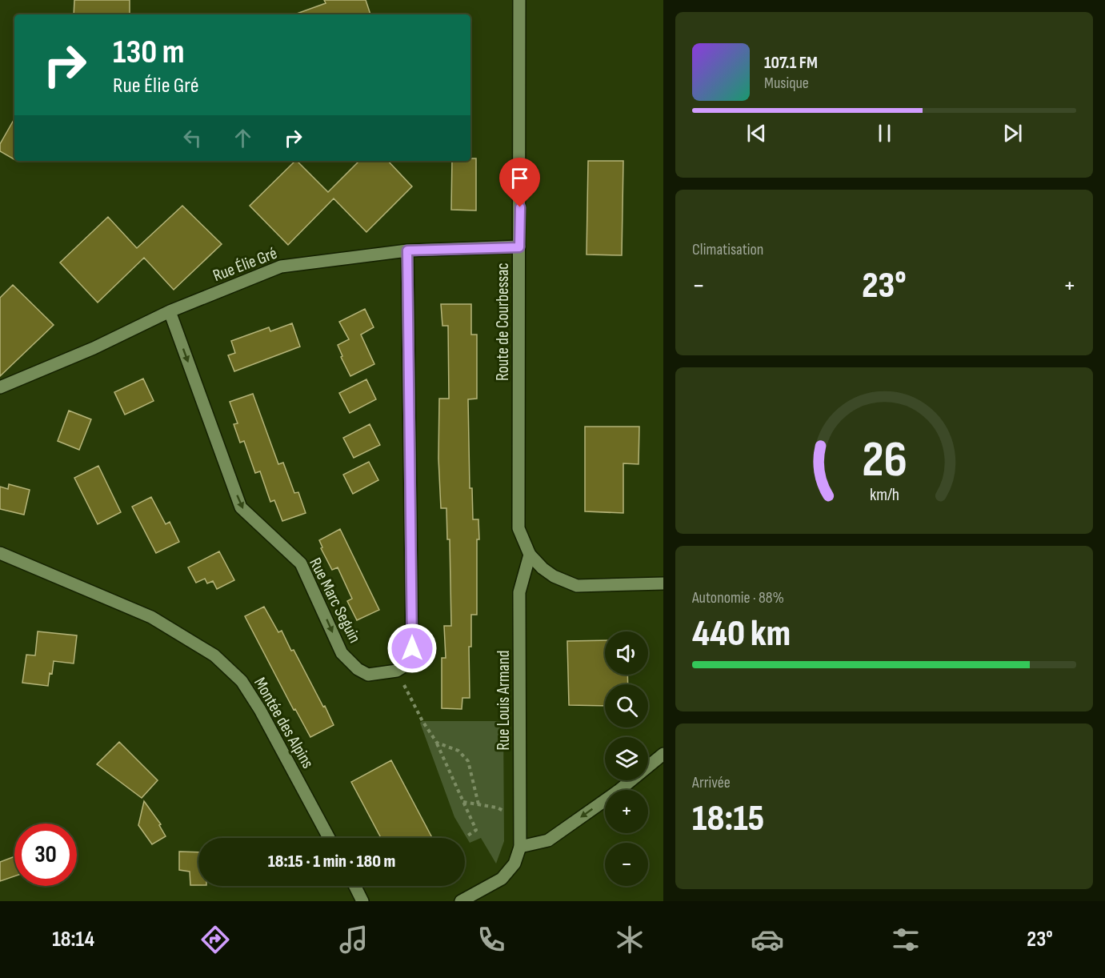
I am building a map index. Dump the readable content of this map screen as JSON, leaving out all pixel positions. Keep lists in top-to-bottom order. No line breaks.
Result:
{"streets":{"street":["Rue Élie Gré","Route de Courbessac","Rue Marc Seguin","Rue Louis Armand","Montée des Alpins"]},"crossings":[["Rue Élie Gré","Route de Courbessac"],["Rue Élie Gré","Rue Marc Seguin"],["Route de Courbessac","Rue Louis Armand"]],"one_way":["Rue Marc Seguin"],"page":{"turn":["130 m","Rue Élie Gré"],"song":["107.1 FM","Musique"],"tile":["Climatisation",["Autonomie · 88%","440 km"],["Arrivée","18:15"]],"heat":["−","23°","+"],"map_buttons":["+","−"],"limit":"30","trip":"18:15 · 1 min · 180 m","tabs":["18:14","23°"],"gauge":["26","km/h"]}}
